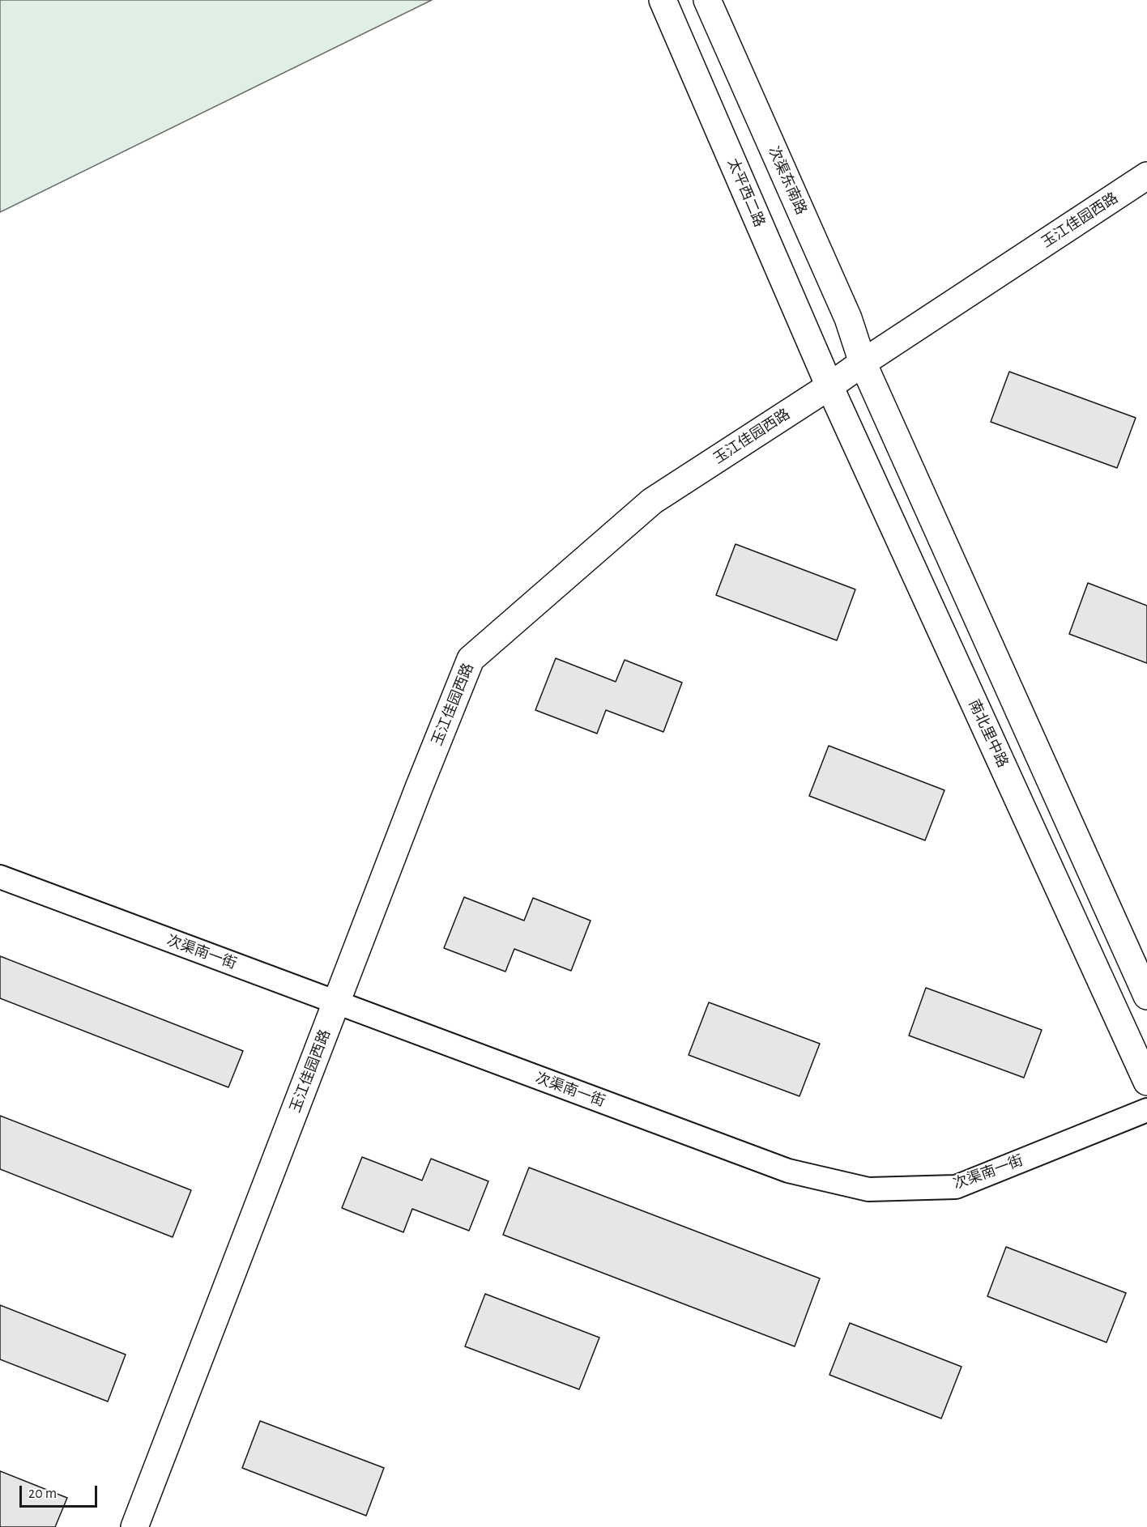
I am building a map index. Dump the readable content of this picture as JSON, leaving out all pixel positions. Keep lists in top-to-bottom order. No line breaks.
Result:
{"streets":{"street":["次渠东南路","太平西二路","玉江佳园西路","南北里中路","次渠南一街"]},"crossings":[["次渠东南路","玉江佳园西路"],["太平西二路","玉江佳园西路"],["太平西二路","南北里中路"],["玉江佳园西路","南北里中路"],["玉江佳园西路","次渠南一街"]],"scale_bar":"20 m"}
